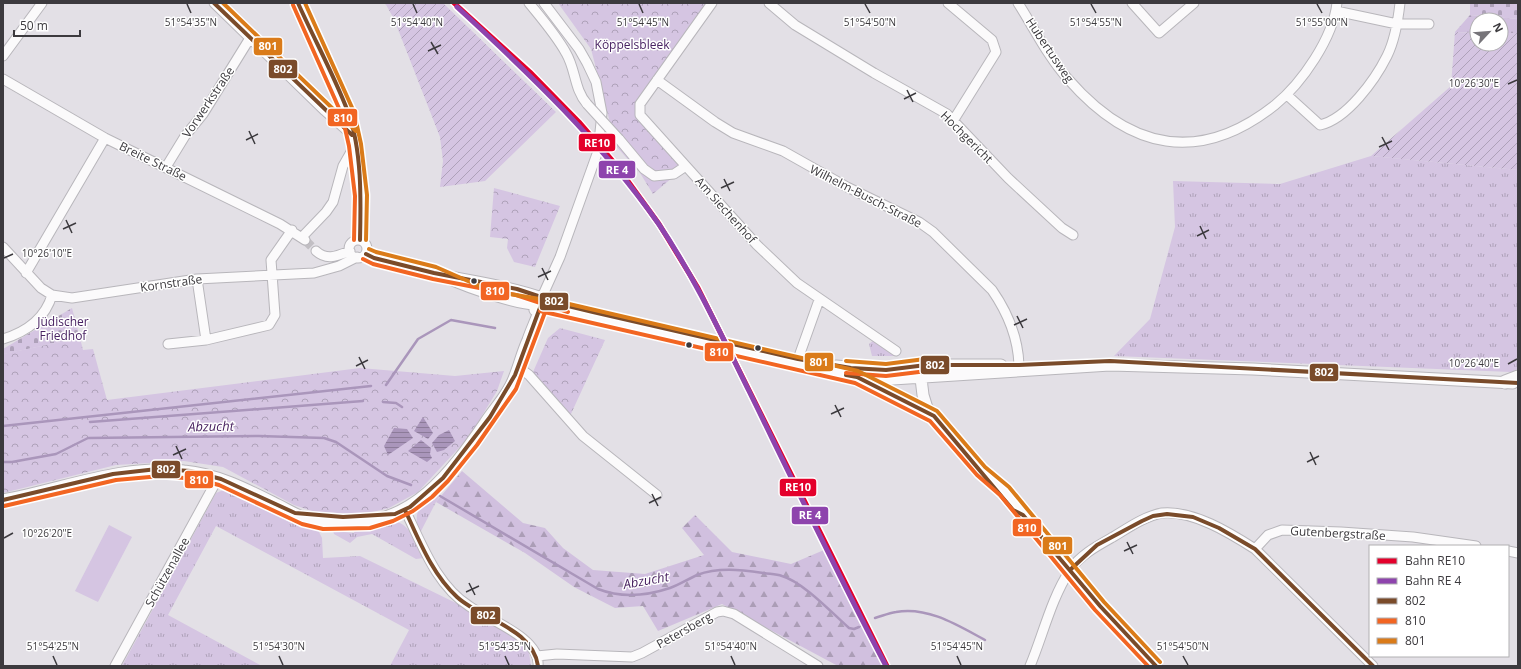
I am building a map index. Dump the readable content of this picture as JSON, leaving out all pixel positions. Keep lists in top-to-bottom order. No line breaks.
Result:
{"streets":{"street":["Hubertusweg","Vorwerkstraße","Hochgericht","Breite Straße","Wilhelm-Busch-Straße","Am Siechenhof","Kornstraße","Gutenbergstraße","Schützenallee","Petersberg"]},"crossings":[["Vorwerkstraße","Breite Straße"],["Wilhelm-Busch-Straße","Am Siechenhof"]],"water":["Abzucht"],"parks":["Köppelsbleek","Jüdischer Friedhof"],"lines":["rail line RE10","transit line 802","transit line 801","transit line 810"],"legend":["Bahn RE10","Bahn RE 4","802","810","801"],"scale_bar":"50 m","north":"top right","coordinates":["51°55'00\"N","51°54'35\"N","51°54'40\"N","51°54'45\"N","51°54'50\"N","51°54'55\"N","10°26'30\"E","10°26'10\"E","10°26'40\"E","10°26'20\"E","51°54'25\"N","51°54'30\"N"]}
